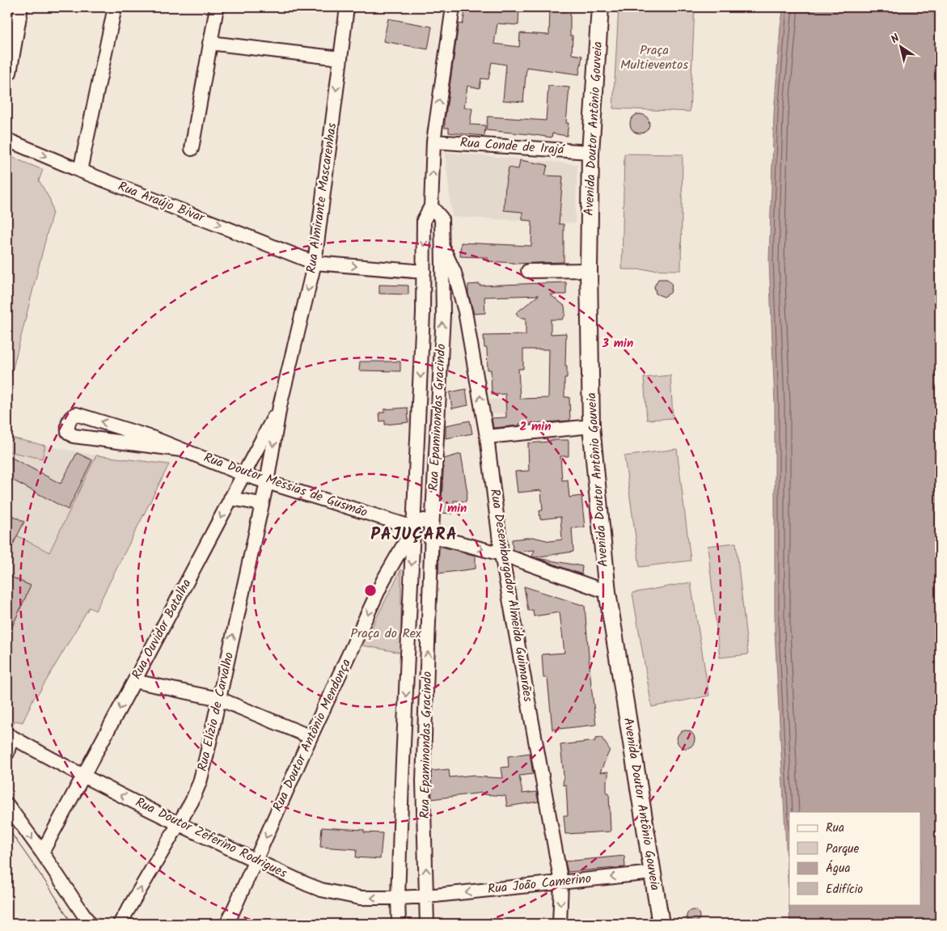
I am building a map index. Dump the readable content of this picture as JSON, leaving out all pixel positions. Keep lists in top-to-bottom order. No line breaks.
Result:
{"streets":{"main road":["Avenida Doutor Antônio Gouveia"],"street":["Rua Conde de Irajá","Rua Almirante Mascarenhas","Rua Araújo Bivar","Rua Epaminondas Gracindo","Rua Doutor Messias de Gusmão","Rua Desembargador Almeida Guimarães","Rua Ouvidor Batalha","Rua Elízio de Carvalho","Rua Doutor Antônio Mendonça","Rua Doutor Zeferino Rodrigues","Rua João Camerino"]},"crossings":[["Avenida Doutor Antônio Gouveia","Rua Conde de Irajá"],["Avenida Doutor Antônio Gouveia","Rua João Camerino"],["Rua Conde de Irajá","Rua Epaminondas Gracindo"],["Rua Almirante Mascarenhas","Rua Araújo Bivar"],["Rua Almirante Mascarenhas","Rua Doutor Messias de Gusmão"],["Rua Almirante Mascarenhas","Rua Ouvidor Batalha"],["Rua Almirante Mascarenhas","Rua Elízio de Carvalho"],["Rua Araújo Bivar","Rua Epaminondas Gracindo"],["Rua Epaminondas Gracindo","Rua Doutor Messias de Gusmão"],["Rua Epaminondas Gracindo","Rua Desembargador Almeida Guimarães"],["Rua Epaminondas Gracindo","Rua Doutor Antônio Mendonça"],["Rua Epaminondas Gracindo","Rua Doutor Zeferino Rodrigues"],["Rua Epaminondas Gracindo","Rua João Camerino"],["Rua Doutor Messias de Gusmão","Rua Ouvidor Batalha"],["Rua Doutor Messias de Gusmão","Rua Elízio de Carvalho"],["Rua Doutor Messias de Gusmão","Rua Doutor Antônio Mendonça"],["Rua Desembargador Almeida Guimarães","Rua João Camerino"],["Rua Ouvidor Batalha","Rua Doutor Zeferino Rodrigues"],["Rua Elízio de Carvalho","Rua Doutor Zeferino Rodrigues"],["Rua Doutor Antônio Mendonça","Rua Doutor Zeferino Rodrigues"],["Rua Doutor Zeferino Rodrigues","Rua João Camerino"]],"one_way":["Rua Almirante Mascarenhas","Rua Araújo Bivar","Rua Ouvidor Batalha","Rua Elízio de Carvalho","Rua Doutor Antônio Mendonça","Rua Doutor Zeferino Rodrigues","Rua João Camerino"],"districts":["PAJUÇARA"],"parks":["Praça Multieventos","Praça do Rex"],"legend":["Rua","Parque","Água","Edifício"],"north":"top left","rings":["3 min","2 min","1 min"]}
